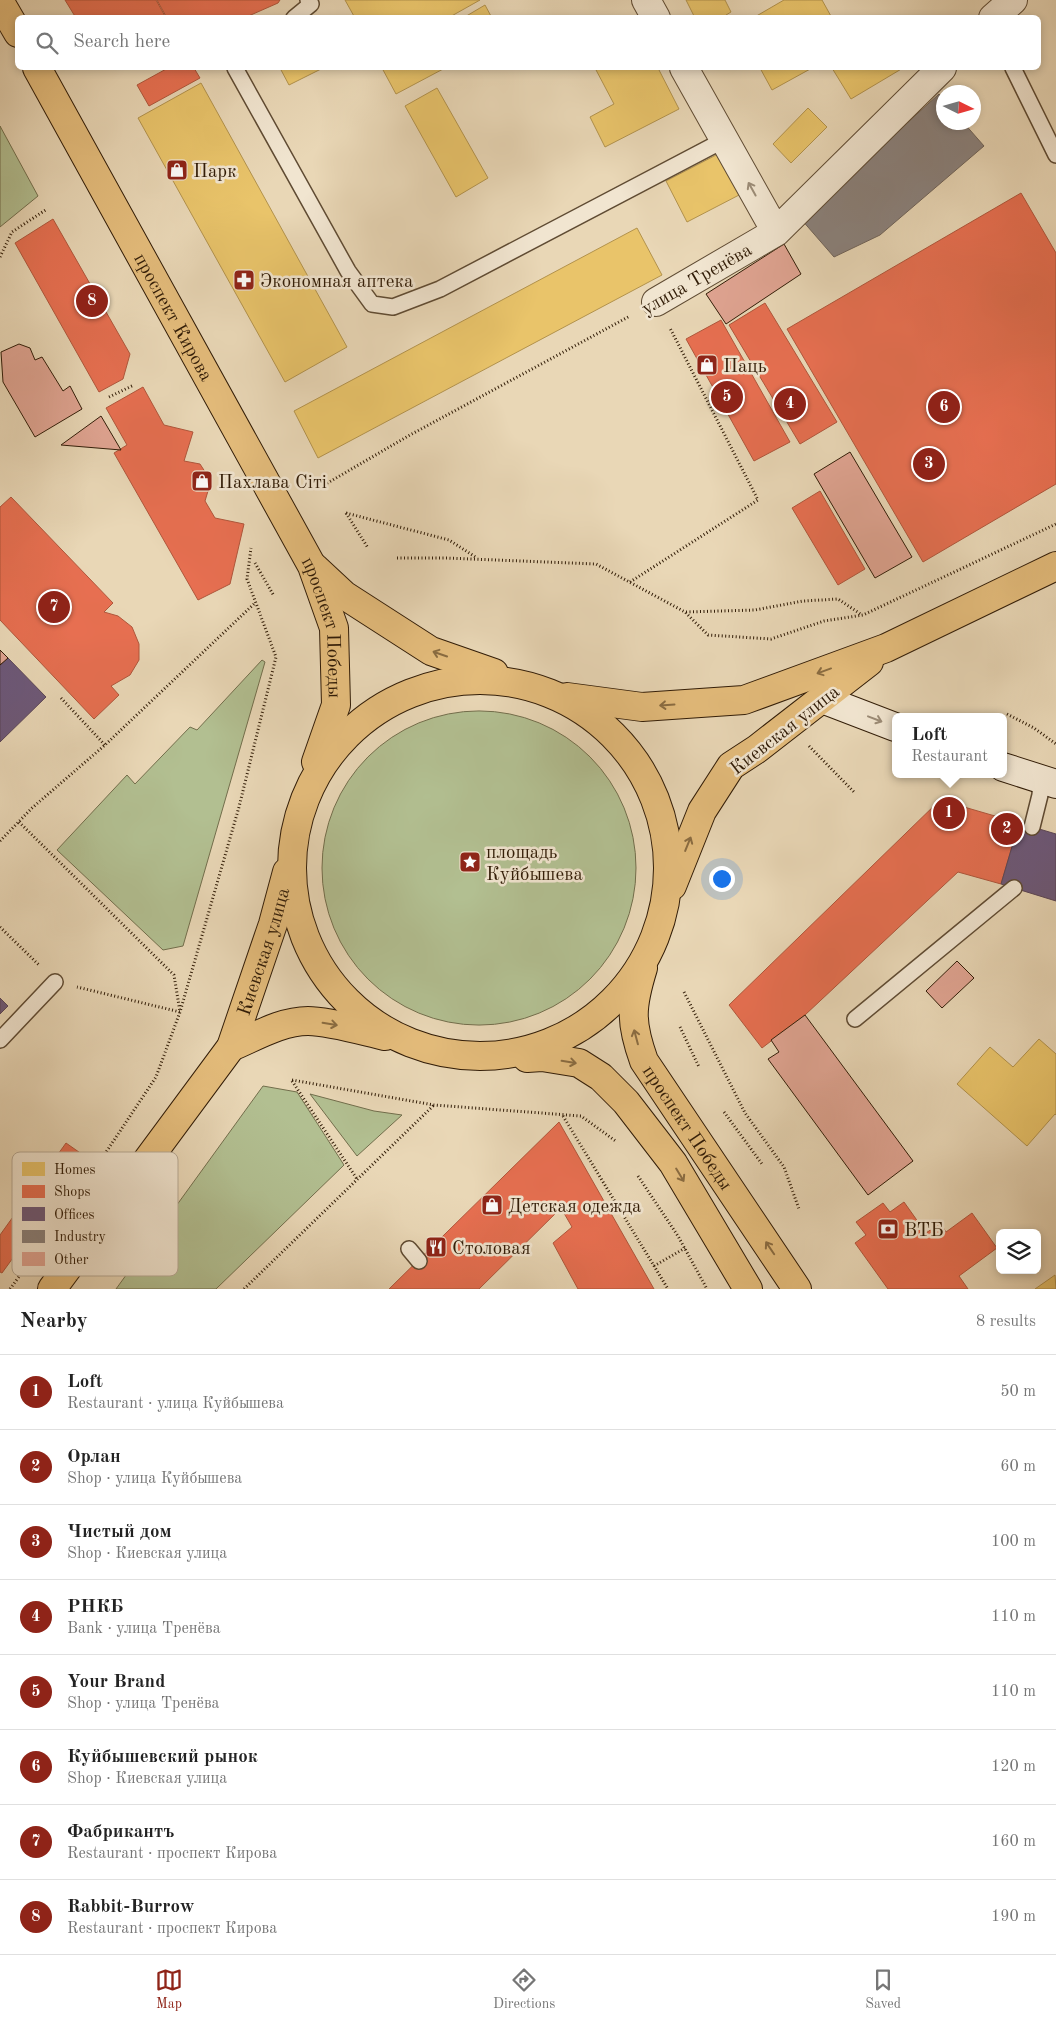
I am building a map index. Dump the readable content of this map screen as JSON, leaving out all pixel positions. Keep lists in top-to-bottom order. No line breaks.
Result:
{"streets":{"main road":["проспект Кирова","проспект Победы","Киевская улица"],"street":["улица Тренёва"]},"crossings":[["проспект Кирова","проспект Победы"],["проспект Победы","Киевская улица"]],"places":{"shop":["Парк","Паць","Пахлава Сіті","Детская одежда"],"pharmacy":["Экономная аптека"],"place":["площадь Куйбышева"],"bank":["ВТБ"],"restaurant":["Столовая"]},"legend":["Homes","Shops","Offices","Industry","Other"],"north":"right","page":{"search":"Search here","pins":["8","5","4","6","3","7","1","2"],"popup":["Loft","Restaurant"],"heading":["Nearby","8 results"],"list":[{"mark":"1","name":"Loft","note":"Restaurant · улица Куйбышева","value":"50 m"},{"mark":"2","name":"Орлан","note":"Shop · улица Куйбышева","value":"60 m"},{"mark":"3","name":"Чистый дом","note":"Shop · Киевская улица","value":"100 m"},{"mark":"4","name":"РНКБ","note":"Bank · улица Тренёва","value":"110 m"},{"mark":"5","name":"Your Brand","note":"Shop · улица Тренёва","value":"110 m"},{"mark":"6","name":"Куйбышевский рынок","note":"Shop · Киевская улица","value":"120 m"},{"mark":"7","name":"Фабрикантъ","note":"Restaurant · проспект Кирова","value":"160 m"},{"mark":"8","name":"Rabbit-Burrow","note":"Restaurant · проспект Кирова","value":"190 m"}],"nav":["Map","Directions","Saved"]}}
